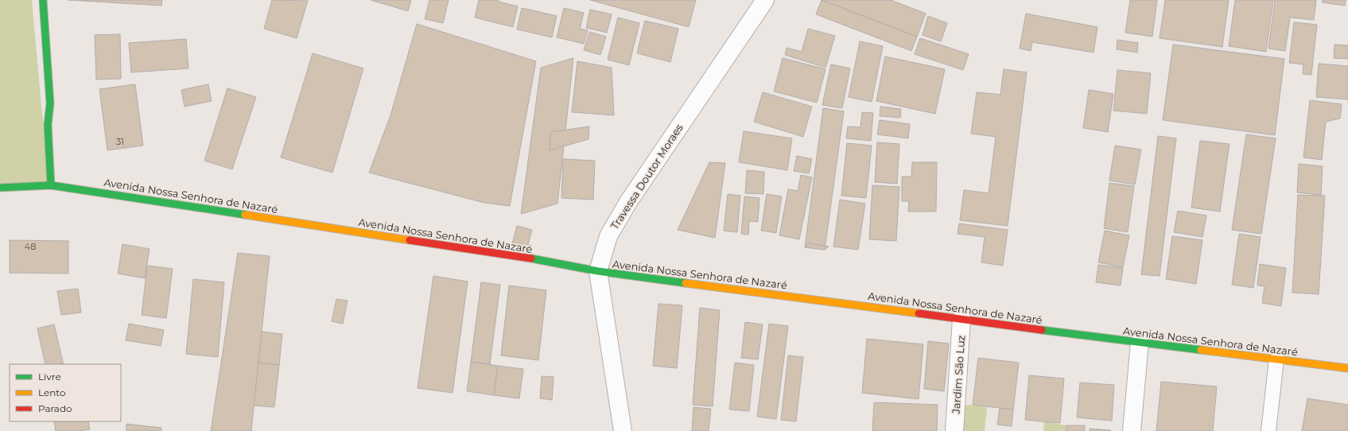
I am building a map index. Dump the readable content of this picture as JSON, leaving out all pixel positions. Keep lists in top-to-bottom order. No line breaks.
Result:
{"streets":{"main road":["Avenida Nossa Senhora de Nazaré"],"street":["Travessa Doutor Moraes","Jardim São Luz"]},"crossings":[["Travessa Doutor Moraes","Avenida Nossa Senhora de Nazaré"],["Avenida Nossa Senhora de Nazaré","Jardim São Luz"]],"house_numbers":["31","48"],"legend":["Livre","Lento","Parado"]}
